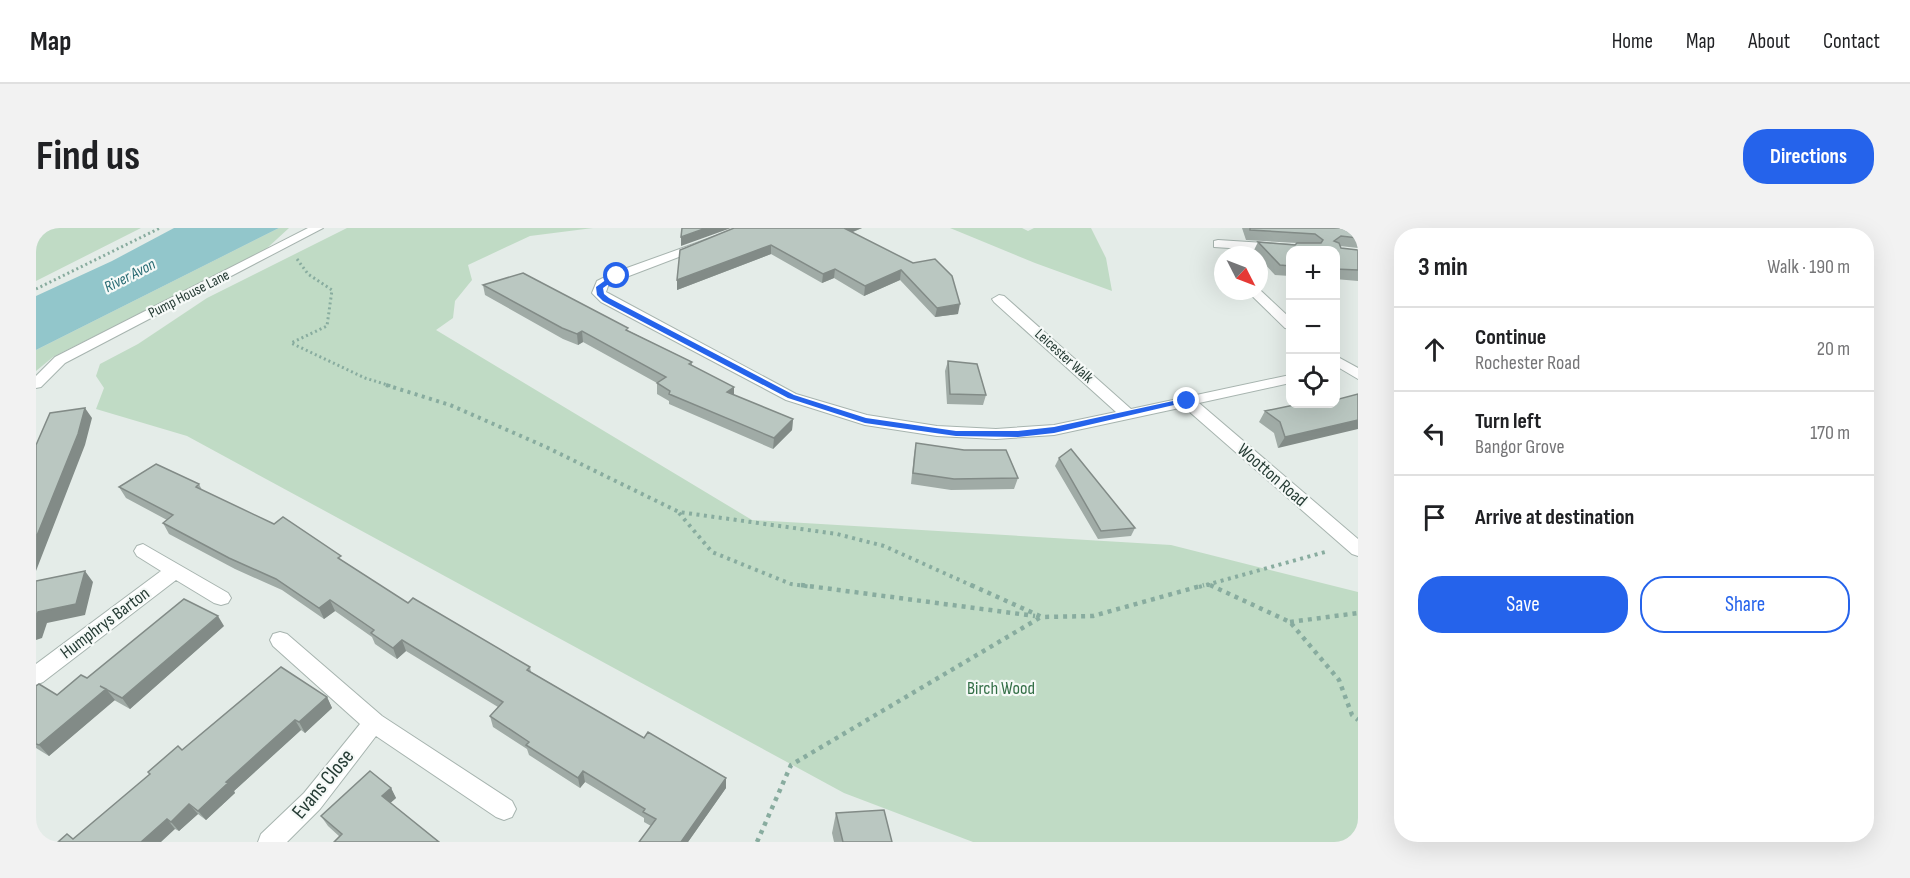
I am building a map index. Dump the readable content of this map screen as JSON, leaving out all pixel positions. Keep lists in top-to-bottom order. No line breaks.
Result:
{"streets":{"street":["Pump House Lane","Leicester Walk","Wootton Road","Humphrys Barton","Evans Close"]},"water":["River Avon"],"parks":["Birch Wood"],"north":"bottom right","page":{"header":"Map","nav":["Home","Map","About","Contact"],"buttons":["Directions",["Save","Share"]],"title":"Find us","heading":["3 min","Walk · 190 m"],"map_buttons":["+","−"],"list":[["Continue","Rochester Road","20 m"],["Turn left","Bangor Grove","170 m"],"Arrive at destination"]}}
